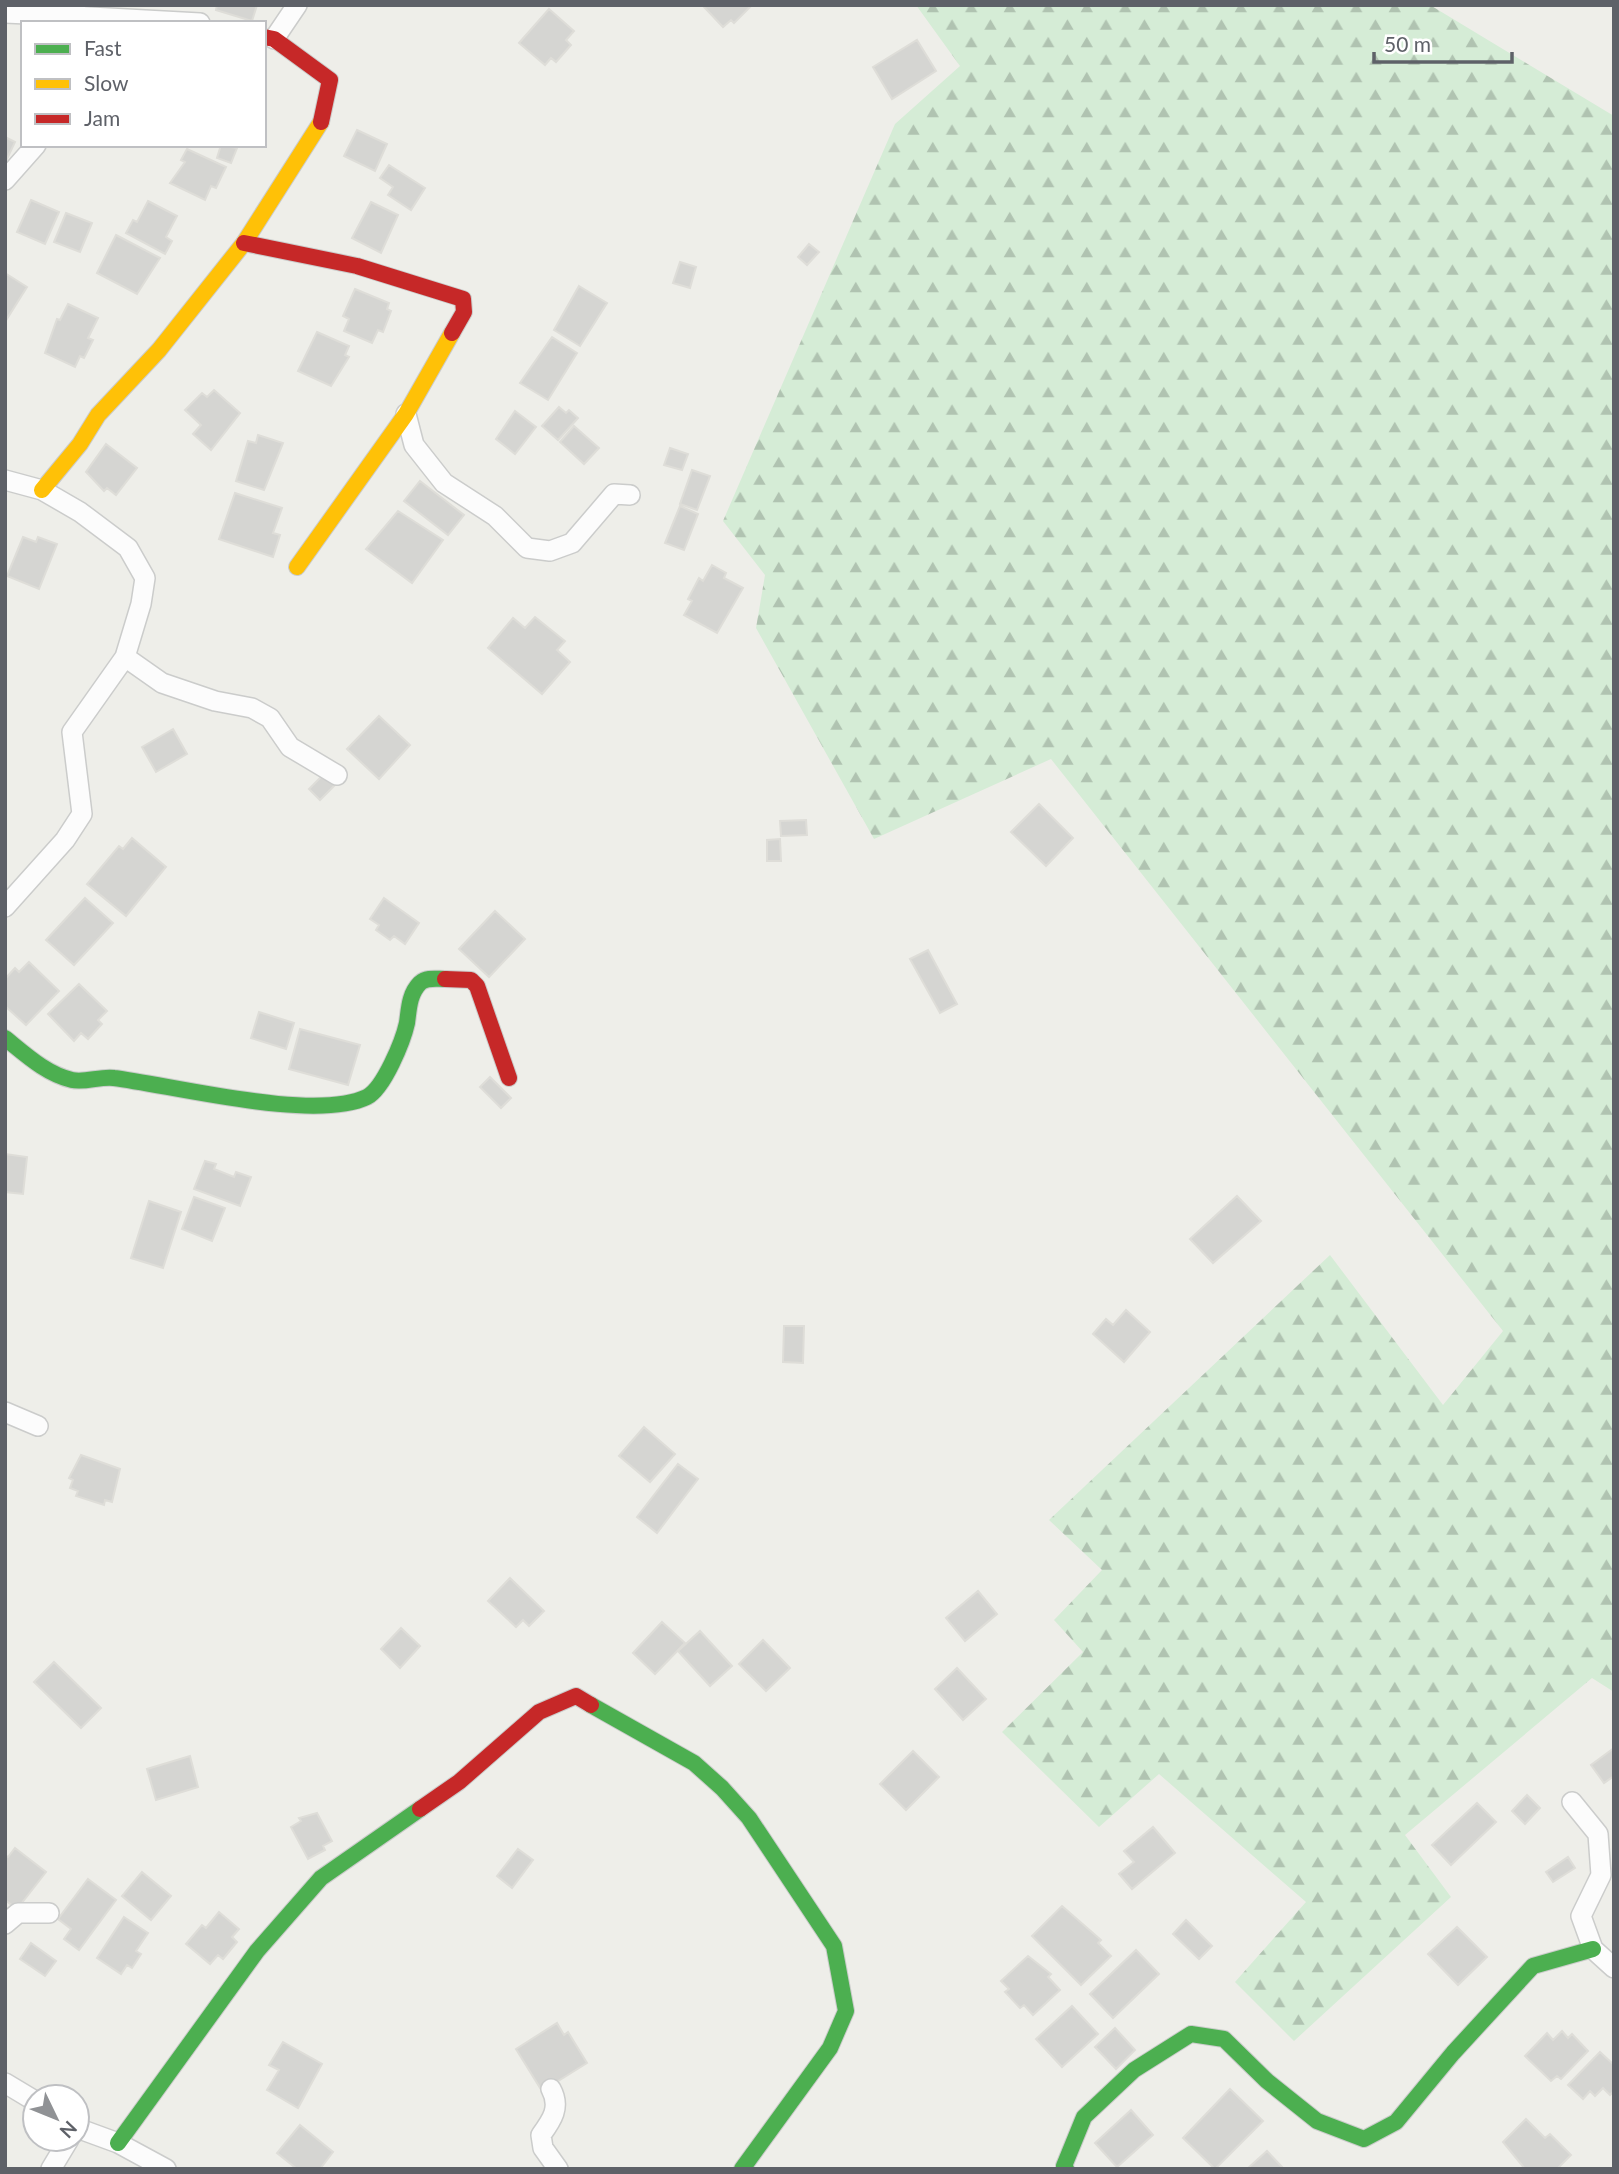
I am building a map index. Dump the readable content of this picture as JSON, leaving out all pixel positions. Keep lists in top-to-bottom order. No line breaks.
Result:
{"legend":["Fast","Slow","Jam"],"scale_bar":"50 m","north":"bottom right"}
